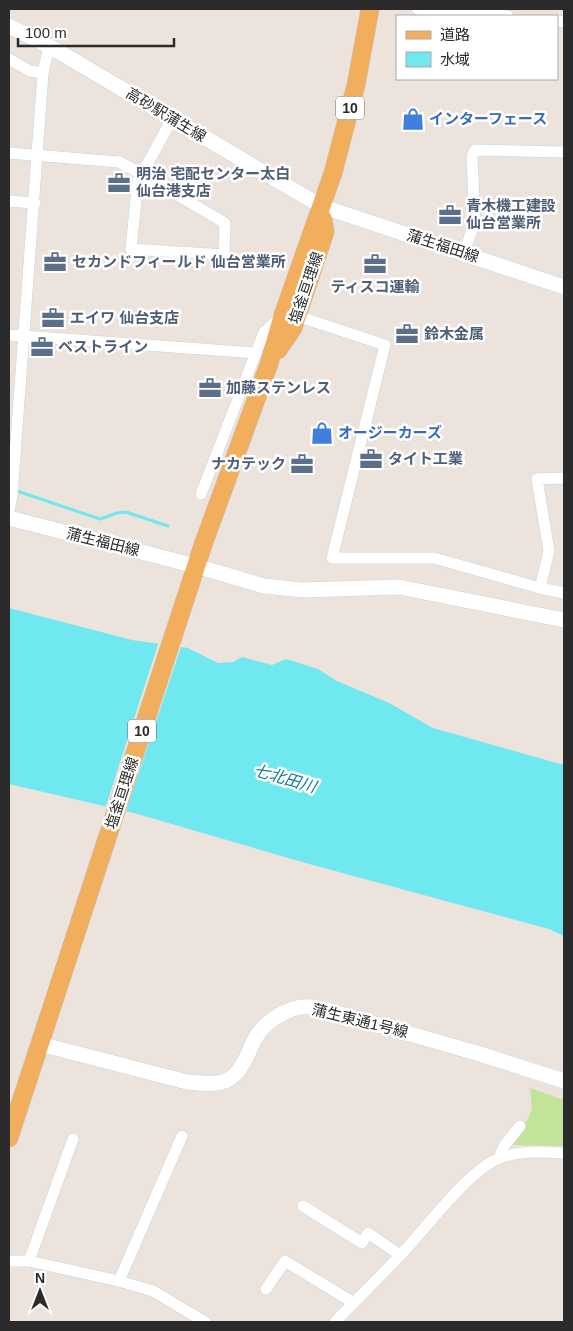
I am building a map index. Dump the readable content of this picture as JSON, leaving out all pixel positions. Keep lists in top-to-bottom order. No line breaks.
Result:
{"streets":{"main road":["10","塩釜亘理線"],"street":["高砂駅蒲生線","蒲生福田線","蒲生東通1号線"]},"crossings":[["高砂駅蒲生線","蒲生福田線"],["高砂駅蒲生線","塩釜亘理線"],["蒲生福田線","塩釜亘理線"],["塩釜亘理線","蒲生東通1号線"]],"water":["七北田川"],"places":{"shop":["インターフェース","オージーカーズ"],"office":["明治 宅配センター太白 仙台港支店","青木機工建設 仙台営業所","セカンドフィールド 仙台営業所","ティスコ運輸","エイワ 仙台支店","鈴木金属","ベストライン","加藤ステンレス","タイト工業","ナカテック"]},"legend":["道路","水域"],"scale_bar":"100 m","north":"top"}
